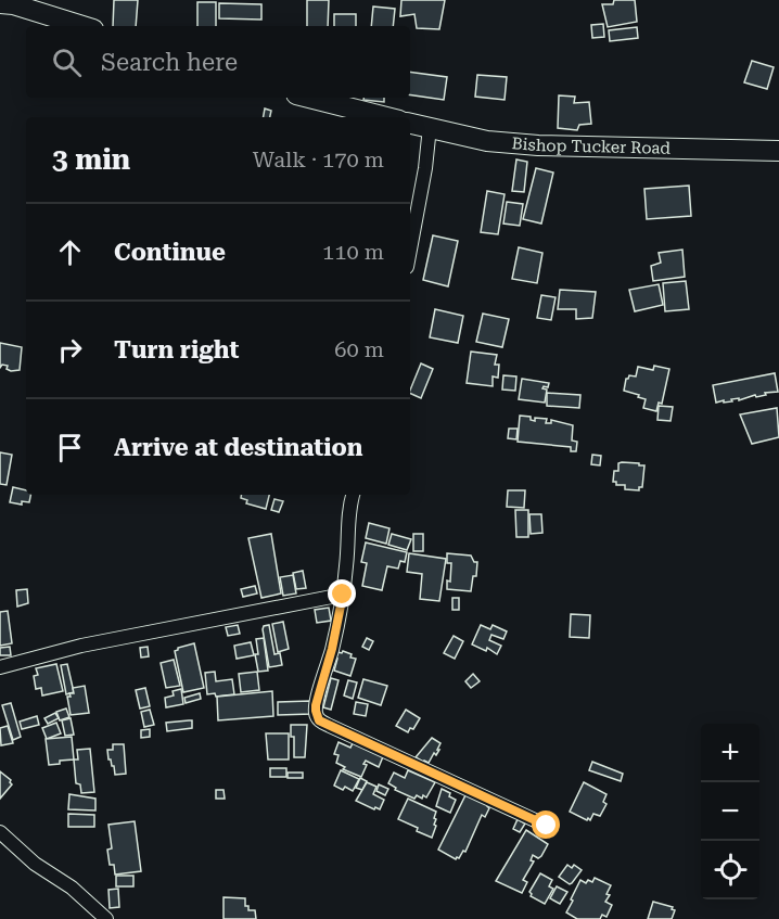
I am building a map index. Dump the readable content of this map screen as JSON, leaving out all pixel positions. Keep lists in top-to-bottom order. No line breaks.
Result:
{"streets":{"main road":["Bishop Tucker Road"]},"page":{"search":"Search here","heading":["3 min","Walk · 170 m"],"list":[["Continue","110 m"],["Turn right","60 m"],"Arrive at destination"],"map_buttons":["+","−"]}}
